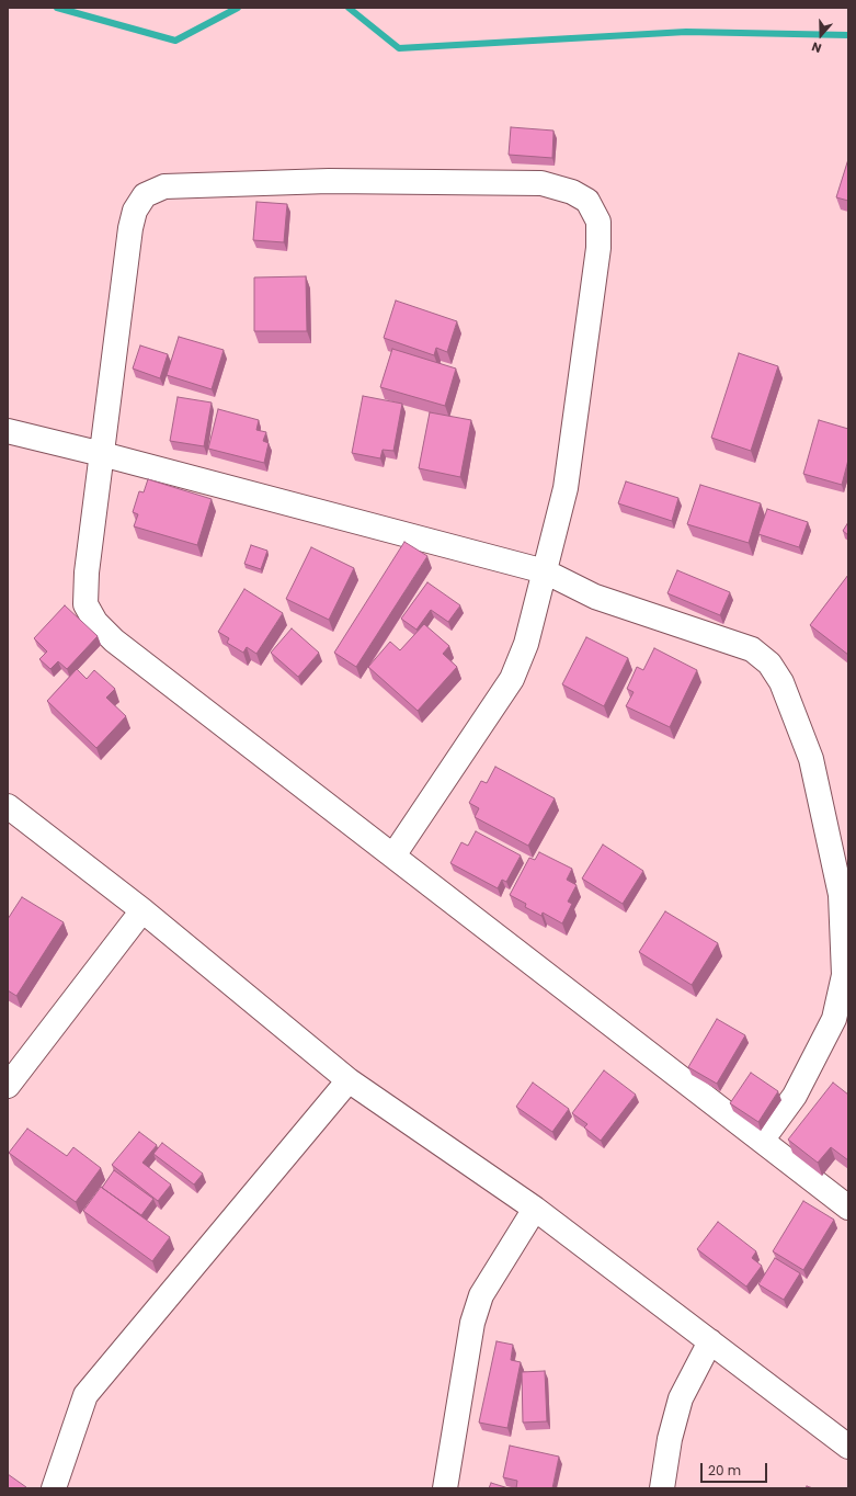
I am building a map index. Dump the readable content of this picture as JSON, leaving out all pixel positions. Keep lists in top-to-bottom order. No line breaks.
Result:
{"scale_bar":"20 m","north":"bottom"}
